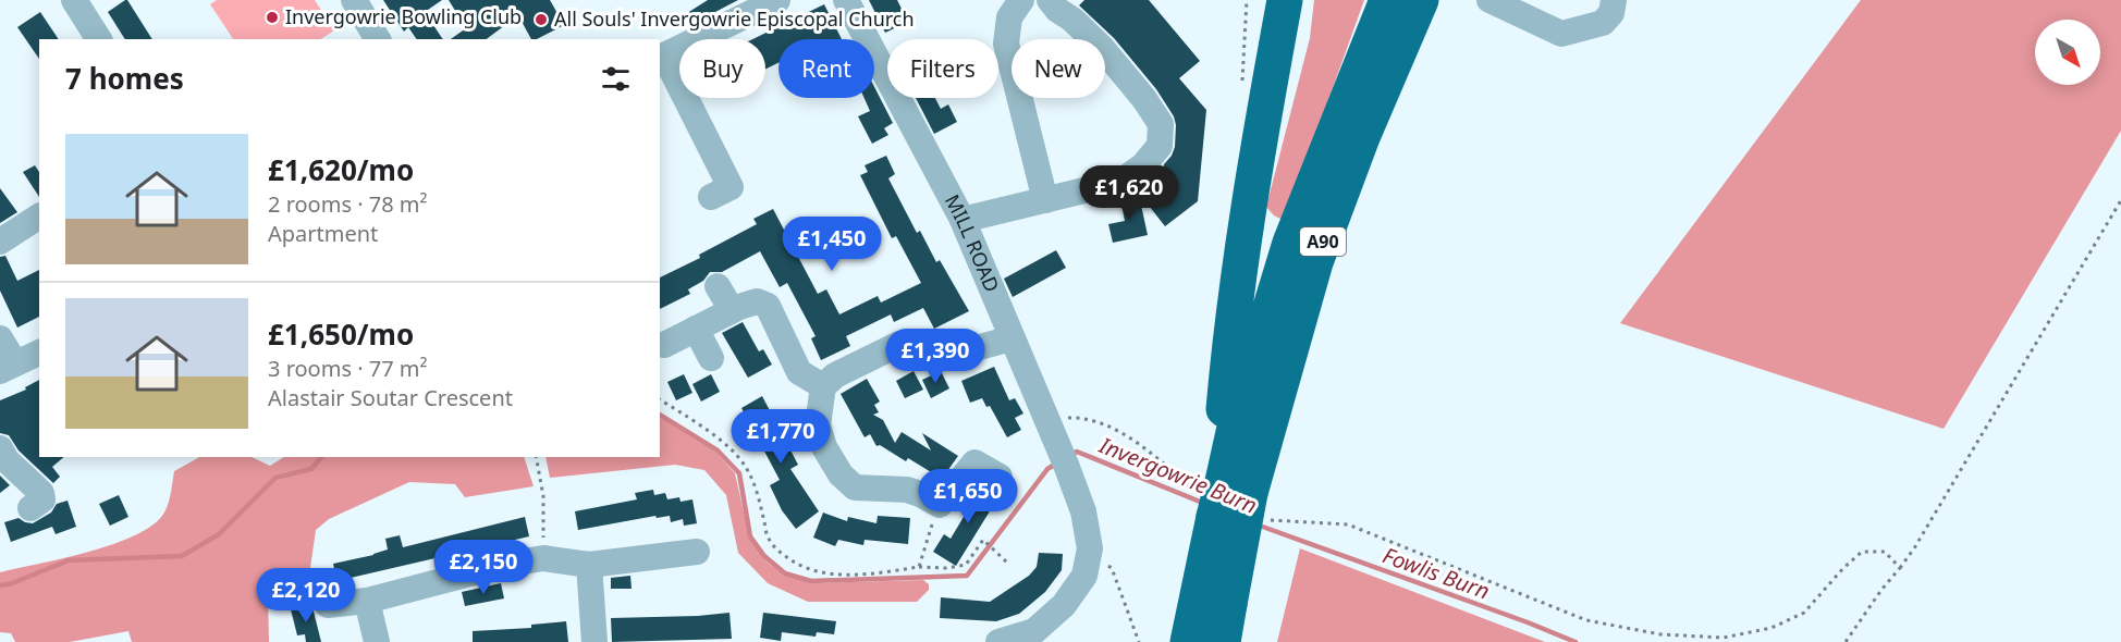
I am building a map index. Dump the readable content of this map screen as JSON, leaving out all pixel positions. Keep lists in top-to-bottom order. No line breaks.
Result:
{"streets":{"highway":["A90"],"street":["MILL ROAD"]},"water":["Invergowrie Burn","Fowlis Burn"],"places":["Invergowrie Bowling Club","All Souls' Invergowrie Episcopal Church"],"north":"bottom right","page":{"chip":["Buy","Rent","Filters","New"],"heading":"7 homes","list":[{"name":"£1,620/mo","note":"2 rooms · 78 m² · Apartment"},{"name":"£1,650/mo","note":"3 rooms · 77 m² · Alastair Soutar Crescent"}],"price":["£1,620","£1,450","£1,390","£1,770","£1,650","£2,150","£2,120"]}}
